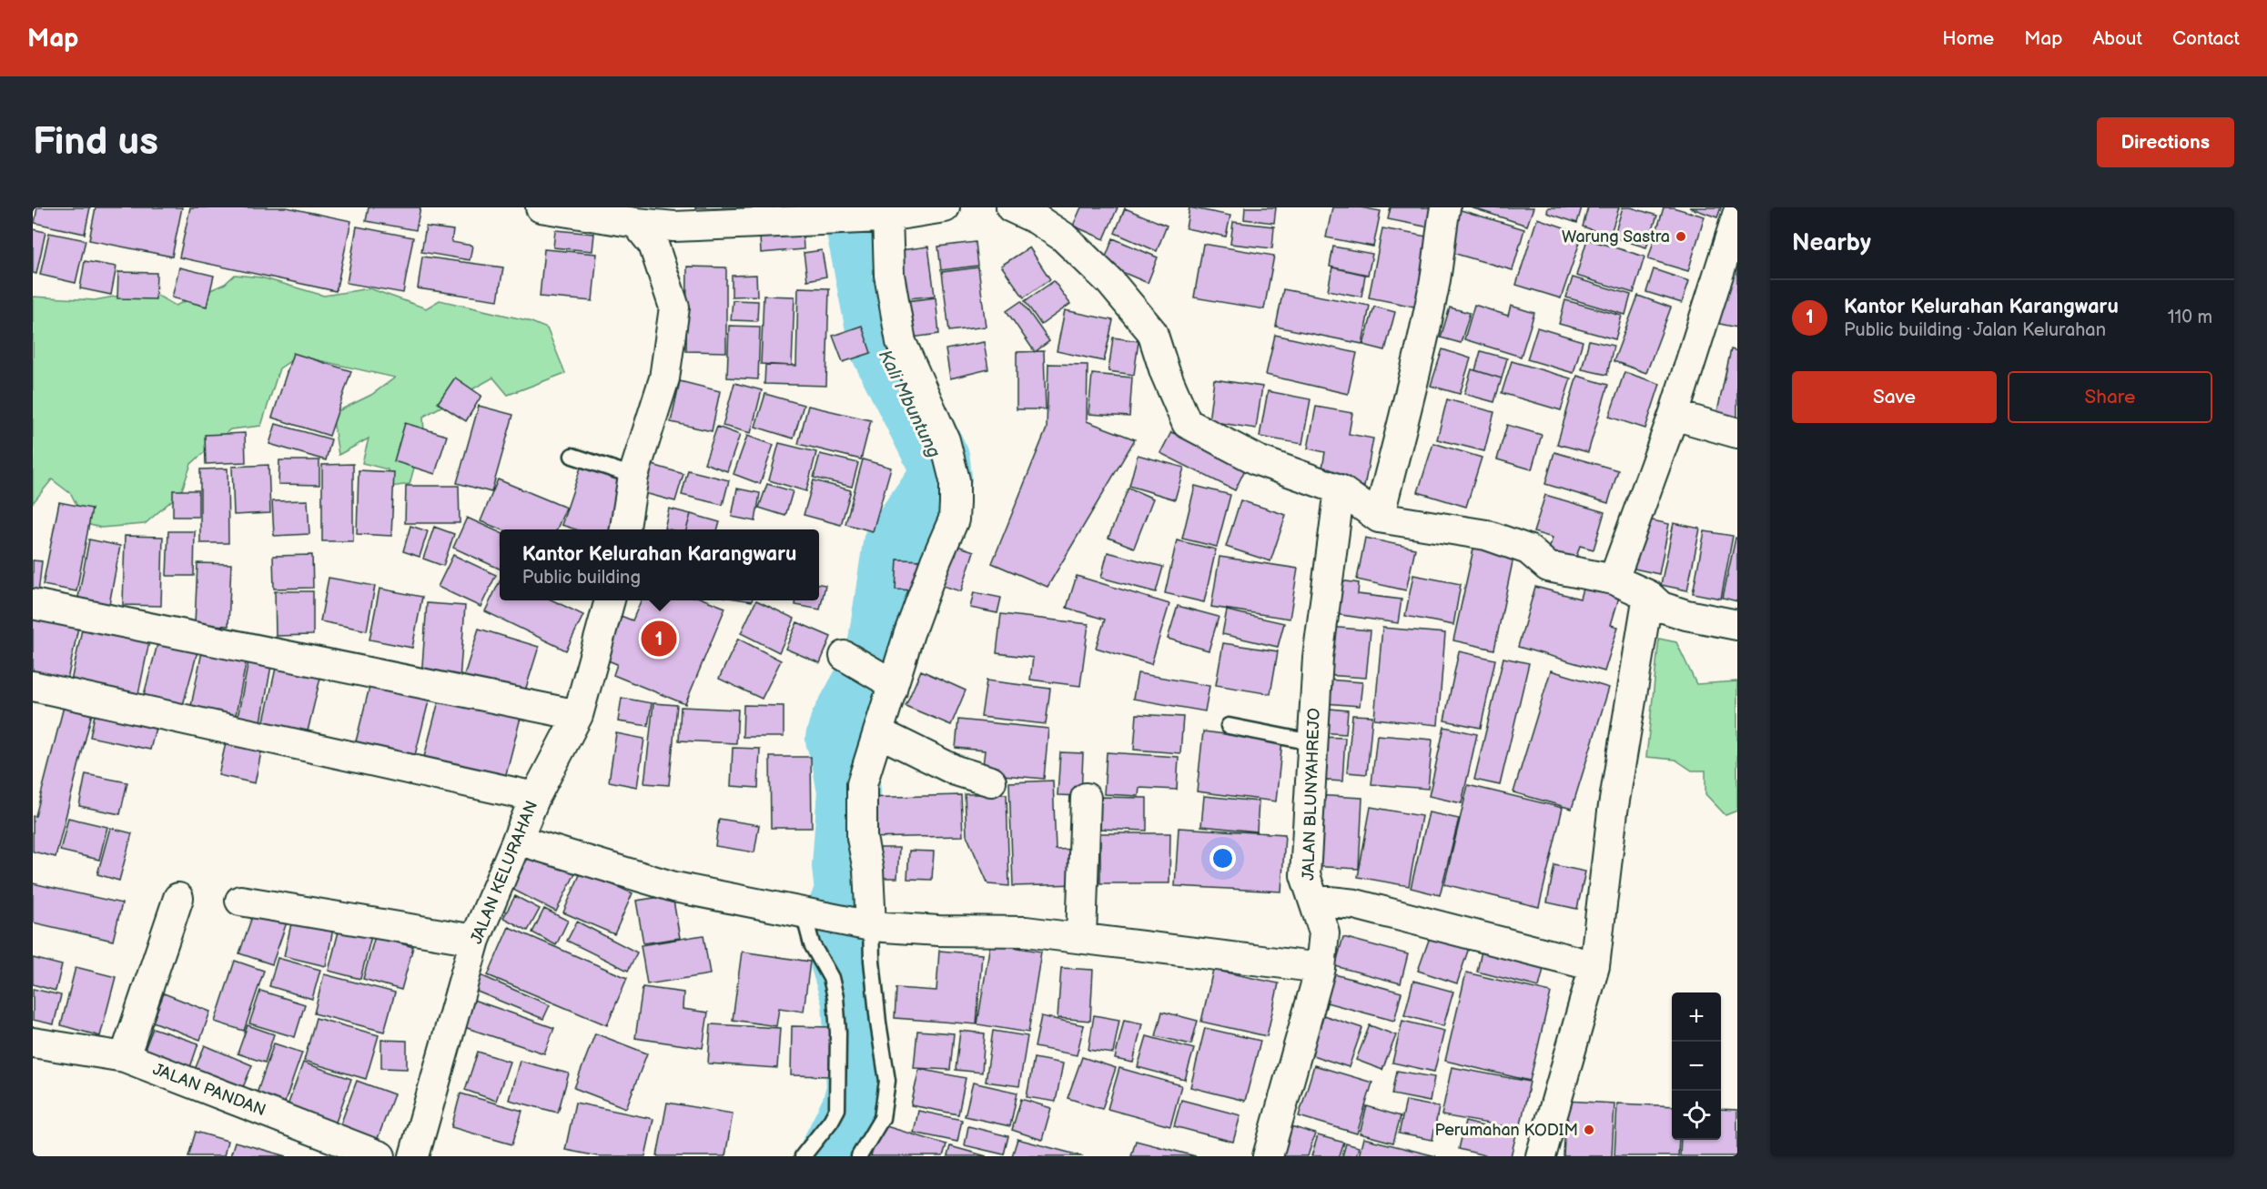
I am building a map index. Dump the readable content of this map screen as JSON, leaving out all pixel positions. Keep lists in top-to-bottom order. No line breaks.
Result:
{"streets":{"street":["JALAN BLUNYAHREJO","JALAN KELURAHAN","JALAN PANDAN"]},"water":["Kali Mbuntung"],"places":["Warung Sastra","Perumahan KODIM"],"page":{"header":"Map","nav":["Home","Map","About","Contact"],"buttons":["Directions",["Save","Share"]],"title":"Find us","heading":"Nearby","list":[{"mark":"1","name":"Kantor Kelurahan Karangwaru","note":"Public building · Jalan Kelurahan","value":"110 m"}],"popup":["Kantor Kelurahan Karangwaru","Public building"],"pins":"1","map_buttons":["+","−"]}}
